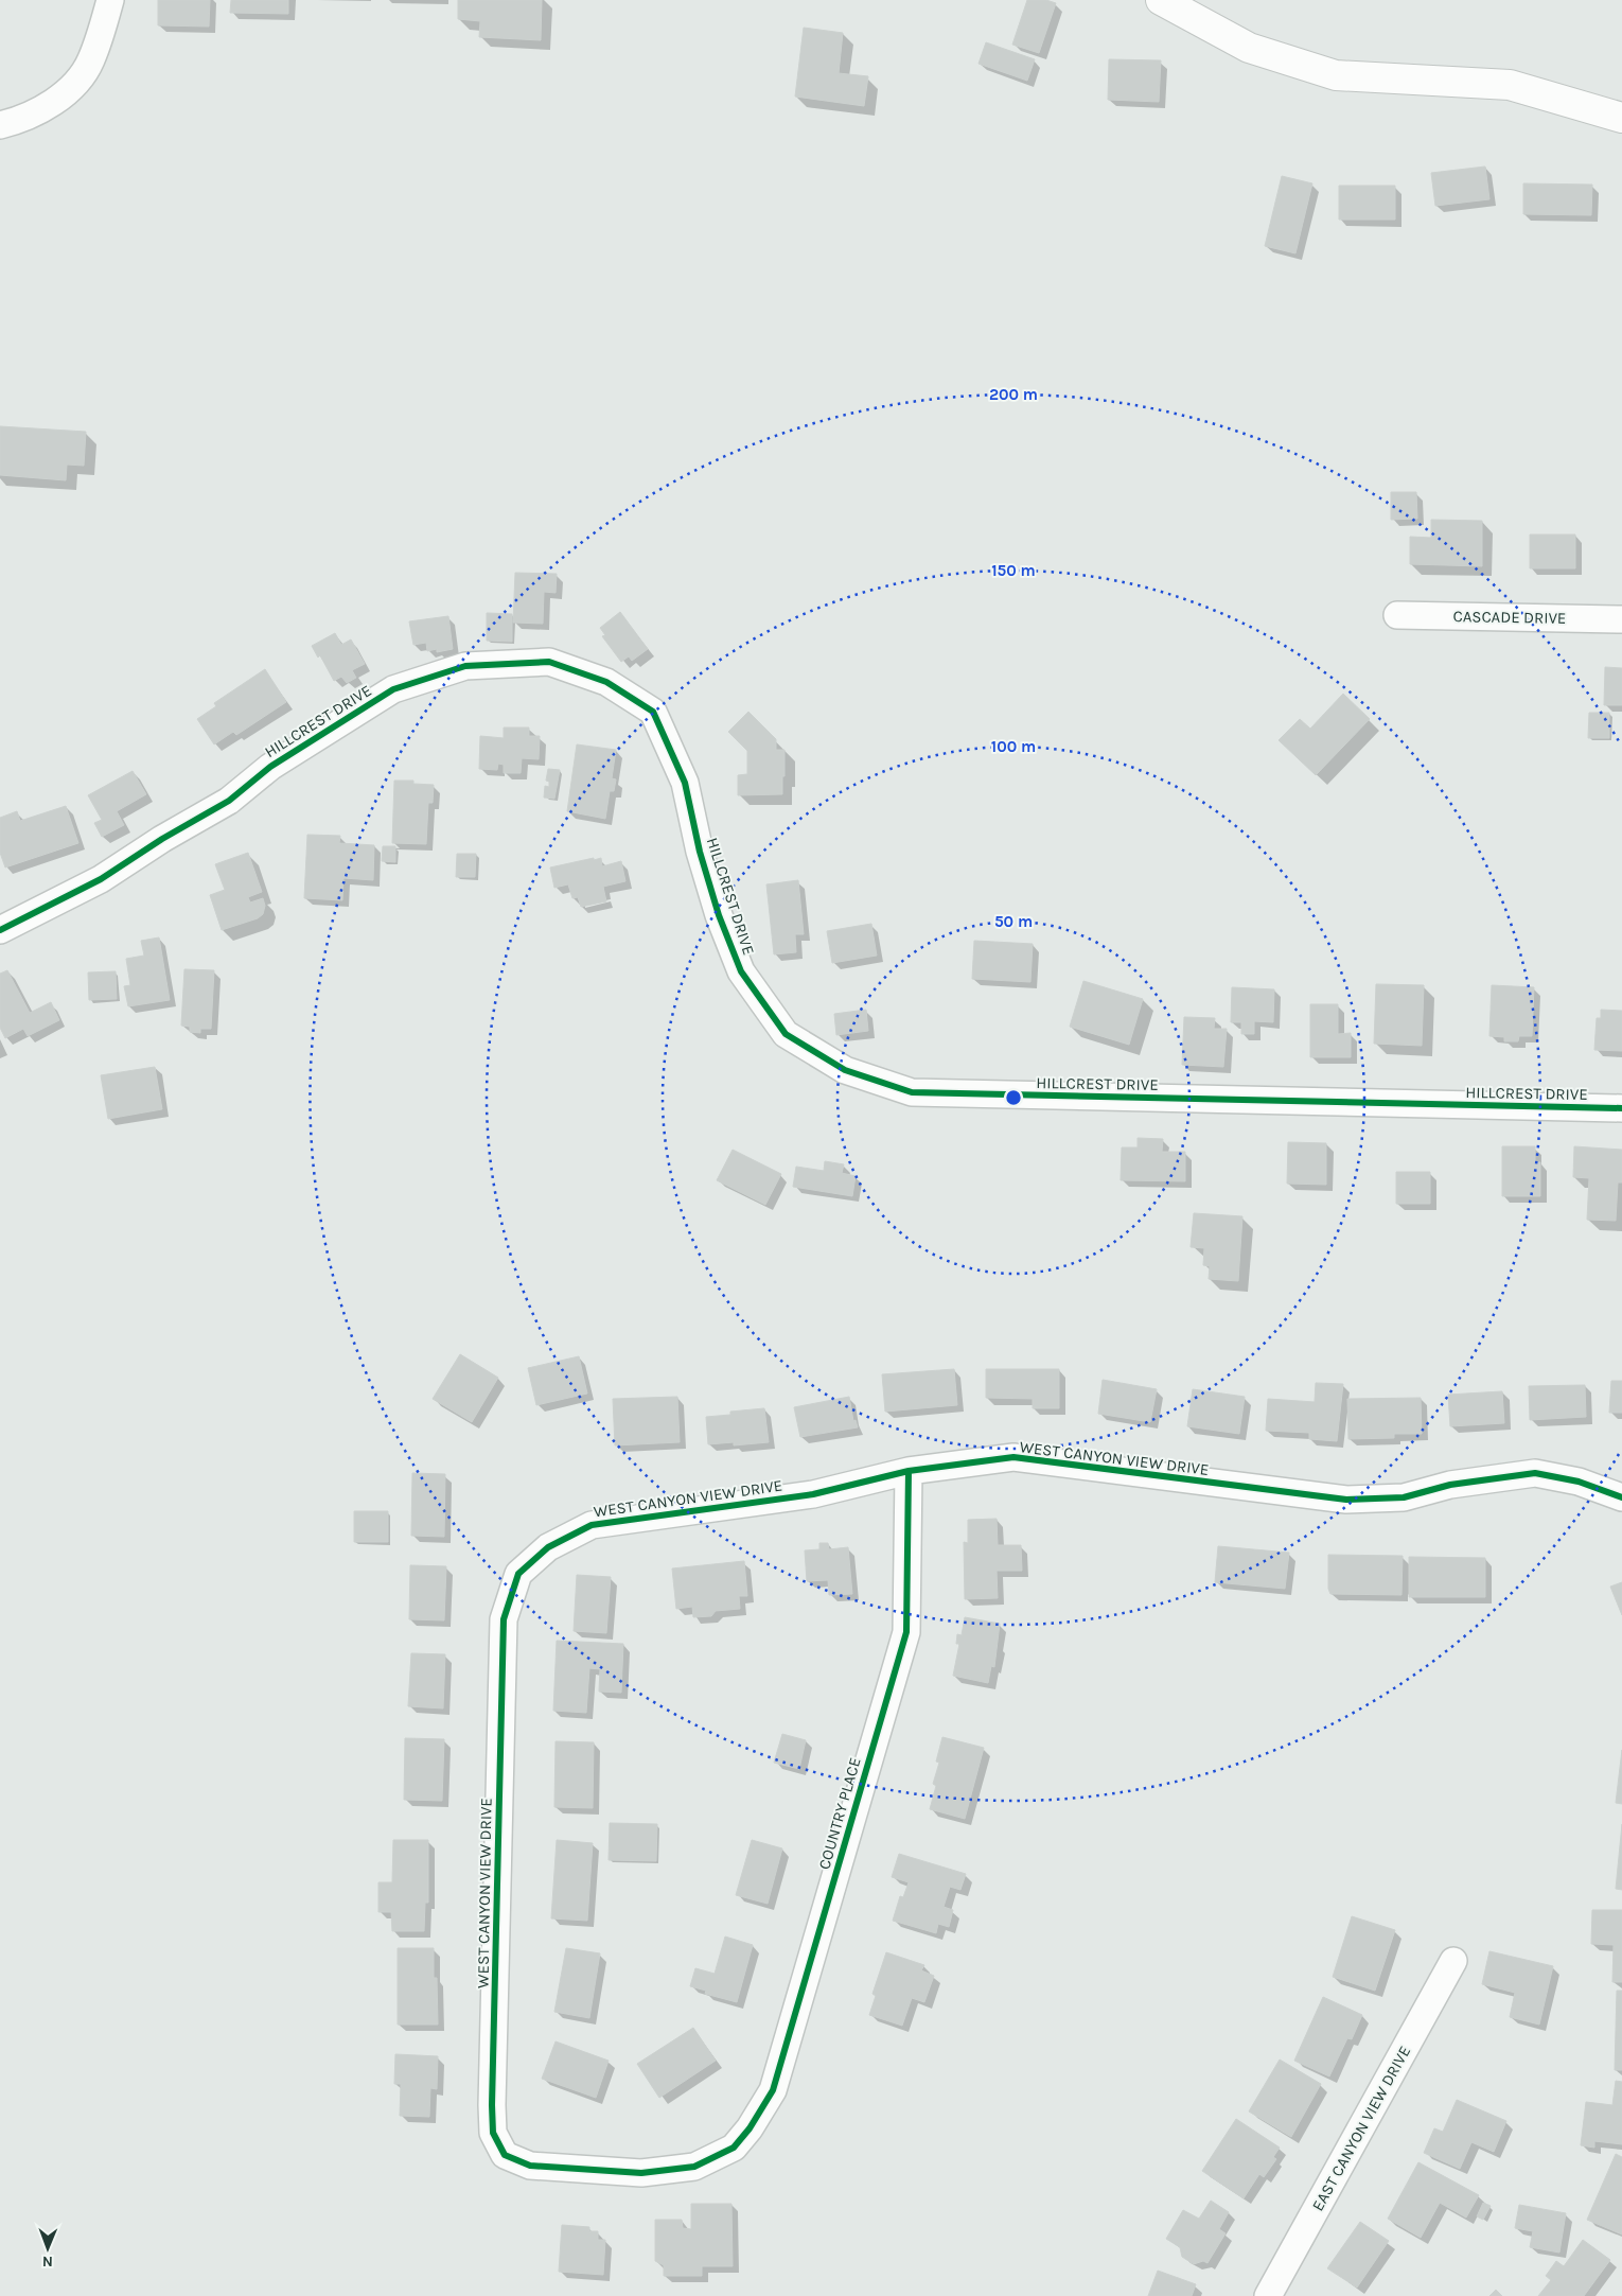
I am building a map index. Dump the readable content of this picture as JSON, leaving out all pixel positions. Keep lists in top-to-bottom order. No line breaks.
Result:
{"streets":{"street":["CASCADE DRIVE","HILLCREST DRIVE","WEST CANYON VIEW DRIVE","COUNTRY PLACE","EAST CANYON VIEW DRIVE"]},"crossings":[["WEST CANYON VIEW DRIVE","COUNTRY PLACE"]],"north":"bottom","rings":["200 m","150 m","100 m","50 m"]}
